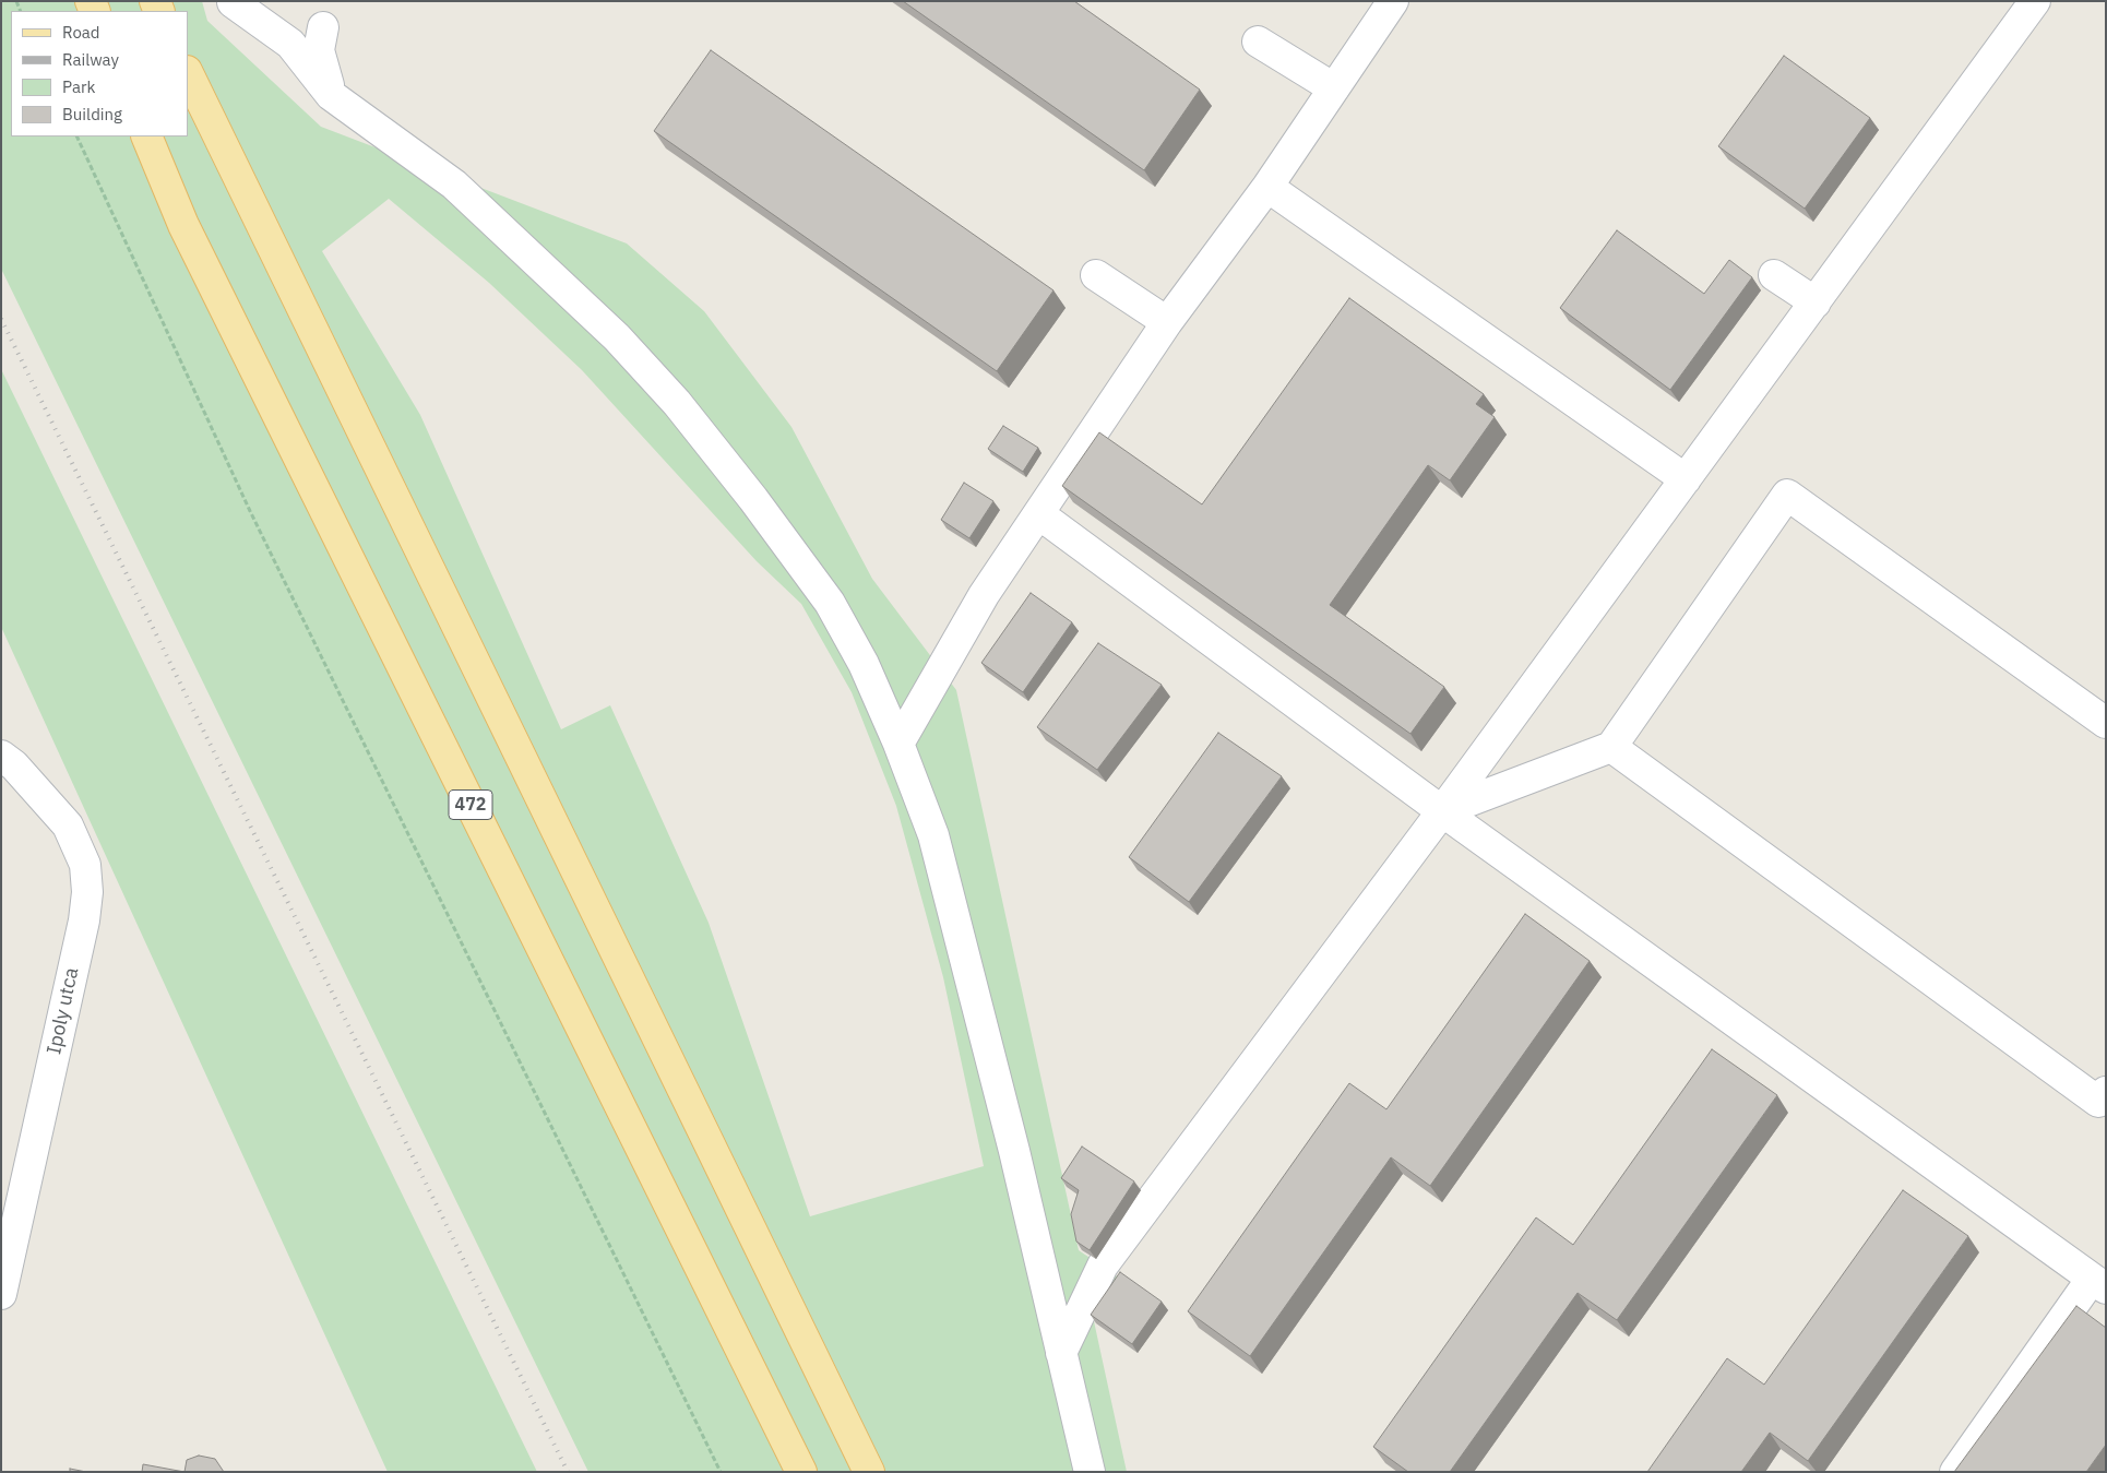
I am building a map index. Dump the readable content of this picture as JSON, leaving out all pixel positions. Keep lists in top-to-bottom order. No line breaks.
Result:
{"streets":{"main road":["472"],"street":["Ipoly utca"]},"legend":["Road","Railway","Park","Building"]}
